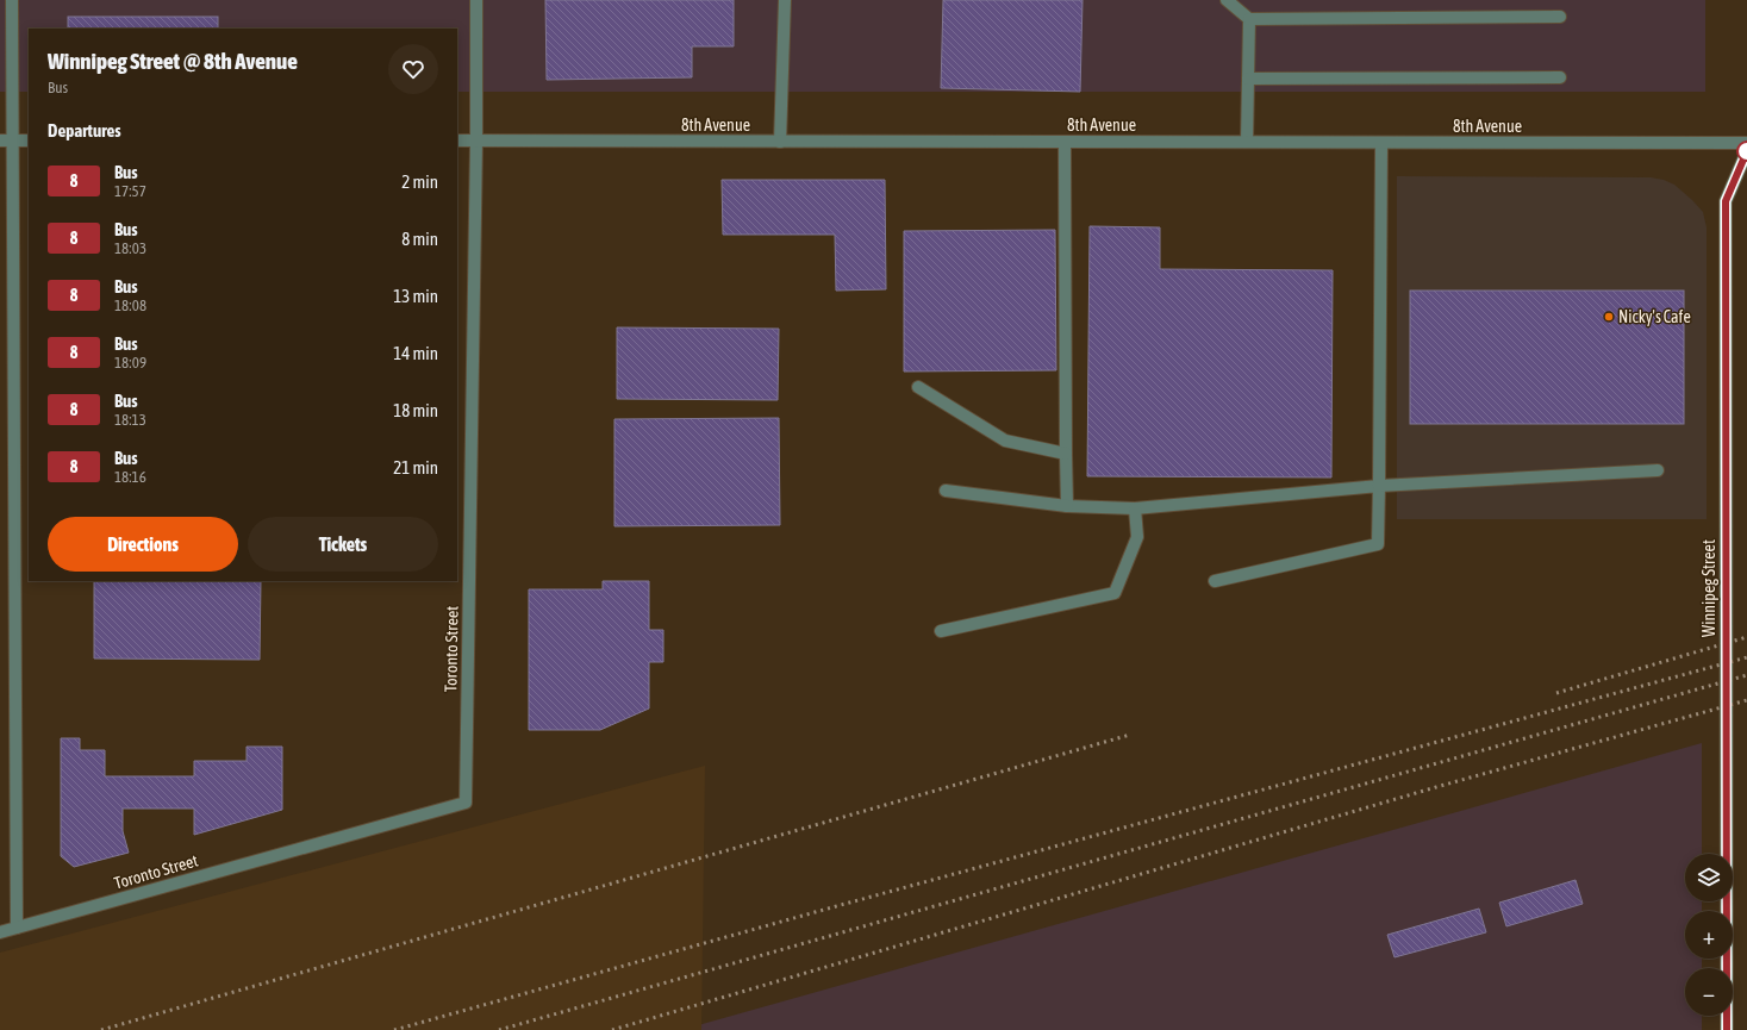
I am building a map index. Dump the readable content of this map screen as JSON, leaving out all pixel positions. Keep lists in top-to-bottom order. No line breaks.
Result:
{"streets":{"main road":["Winnipeg Street"],"street":["8th Avenue","Toronto Street"]},"crossings":[["8th Avenue","Toronto Street"]],"places":["Nicky's Cafe"],"lines":["bus line 8"],"page":{"heading":[["Winnipeg Street @ 8th Avenue","Bus"],"Departures"],"list":[{"mark":"8","name":"Bus","note":"17:57","value":"2 min"},{"mark":"8","name":"Bus","note":"18:03","value":"8 min"},{"mark":"8","name":"Bus","note":"18:08","value":"13 min"},{"mark":"8","name":"Bus","note":"18:09","value":"14 min"},{"mark":"8","name":"Bus","note":"18:13","value":"18 min"},{"mark":"8","name":"Bus","note":"18:16","value":"21 min"}],"buttons":["Directions","Tickets"],"map_buttons":["+","−"]}}
